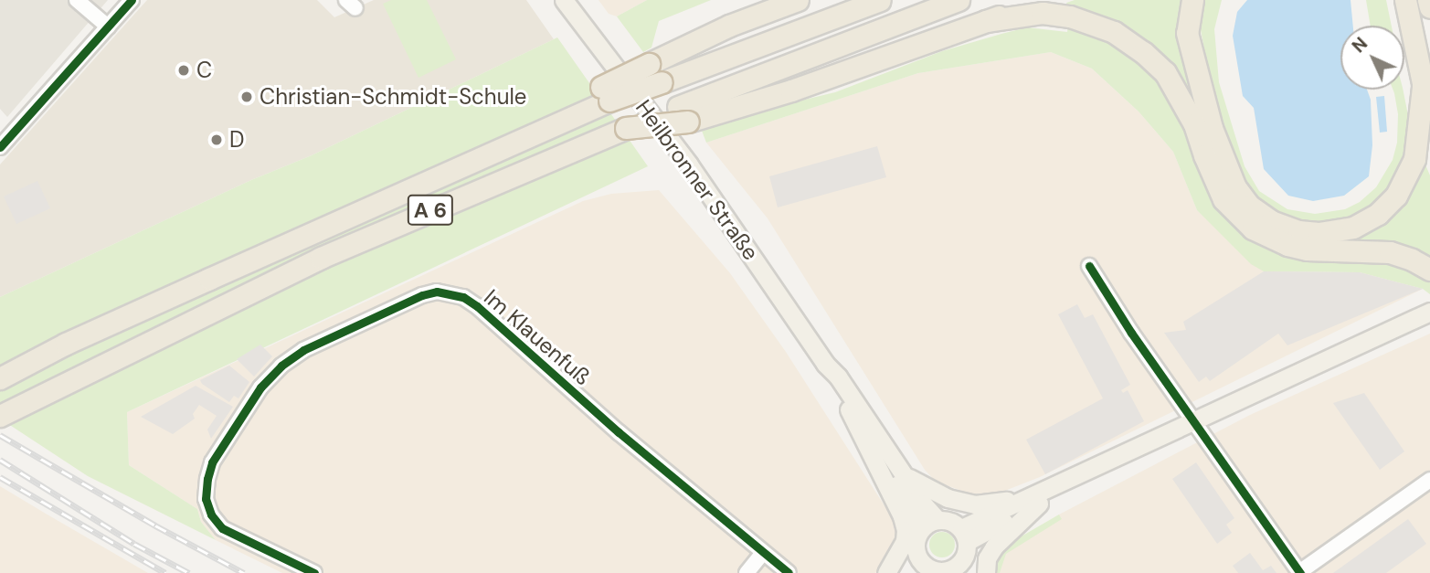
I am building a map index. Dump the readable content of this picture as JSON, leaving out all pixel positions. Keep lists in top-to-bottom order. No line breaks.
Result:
{"streets":{"highway":["A 6"],"main road":["Heilbronner Straße"],"street":["Im Klauenfuß"]},"places":["C","Christian-Schmidt-Schule","D"],"north":"top left"}
